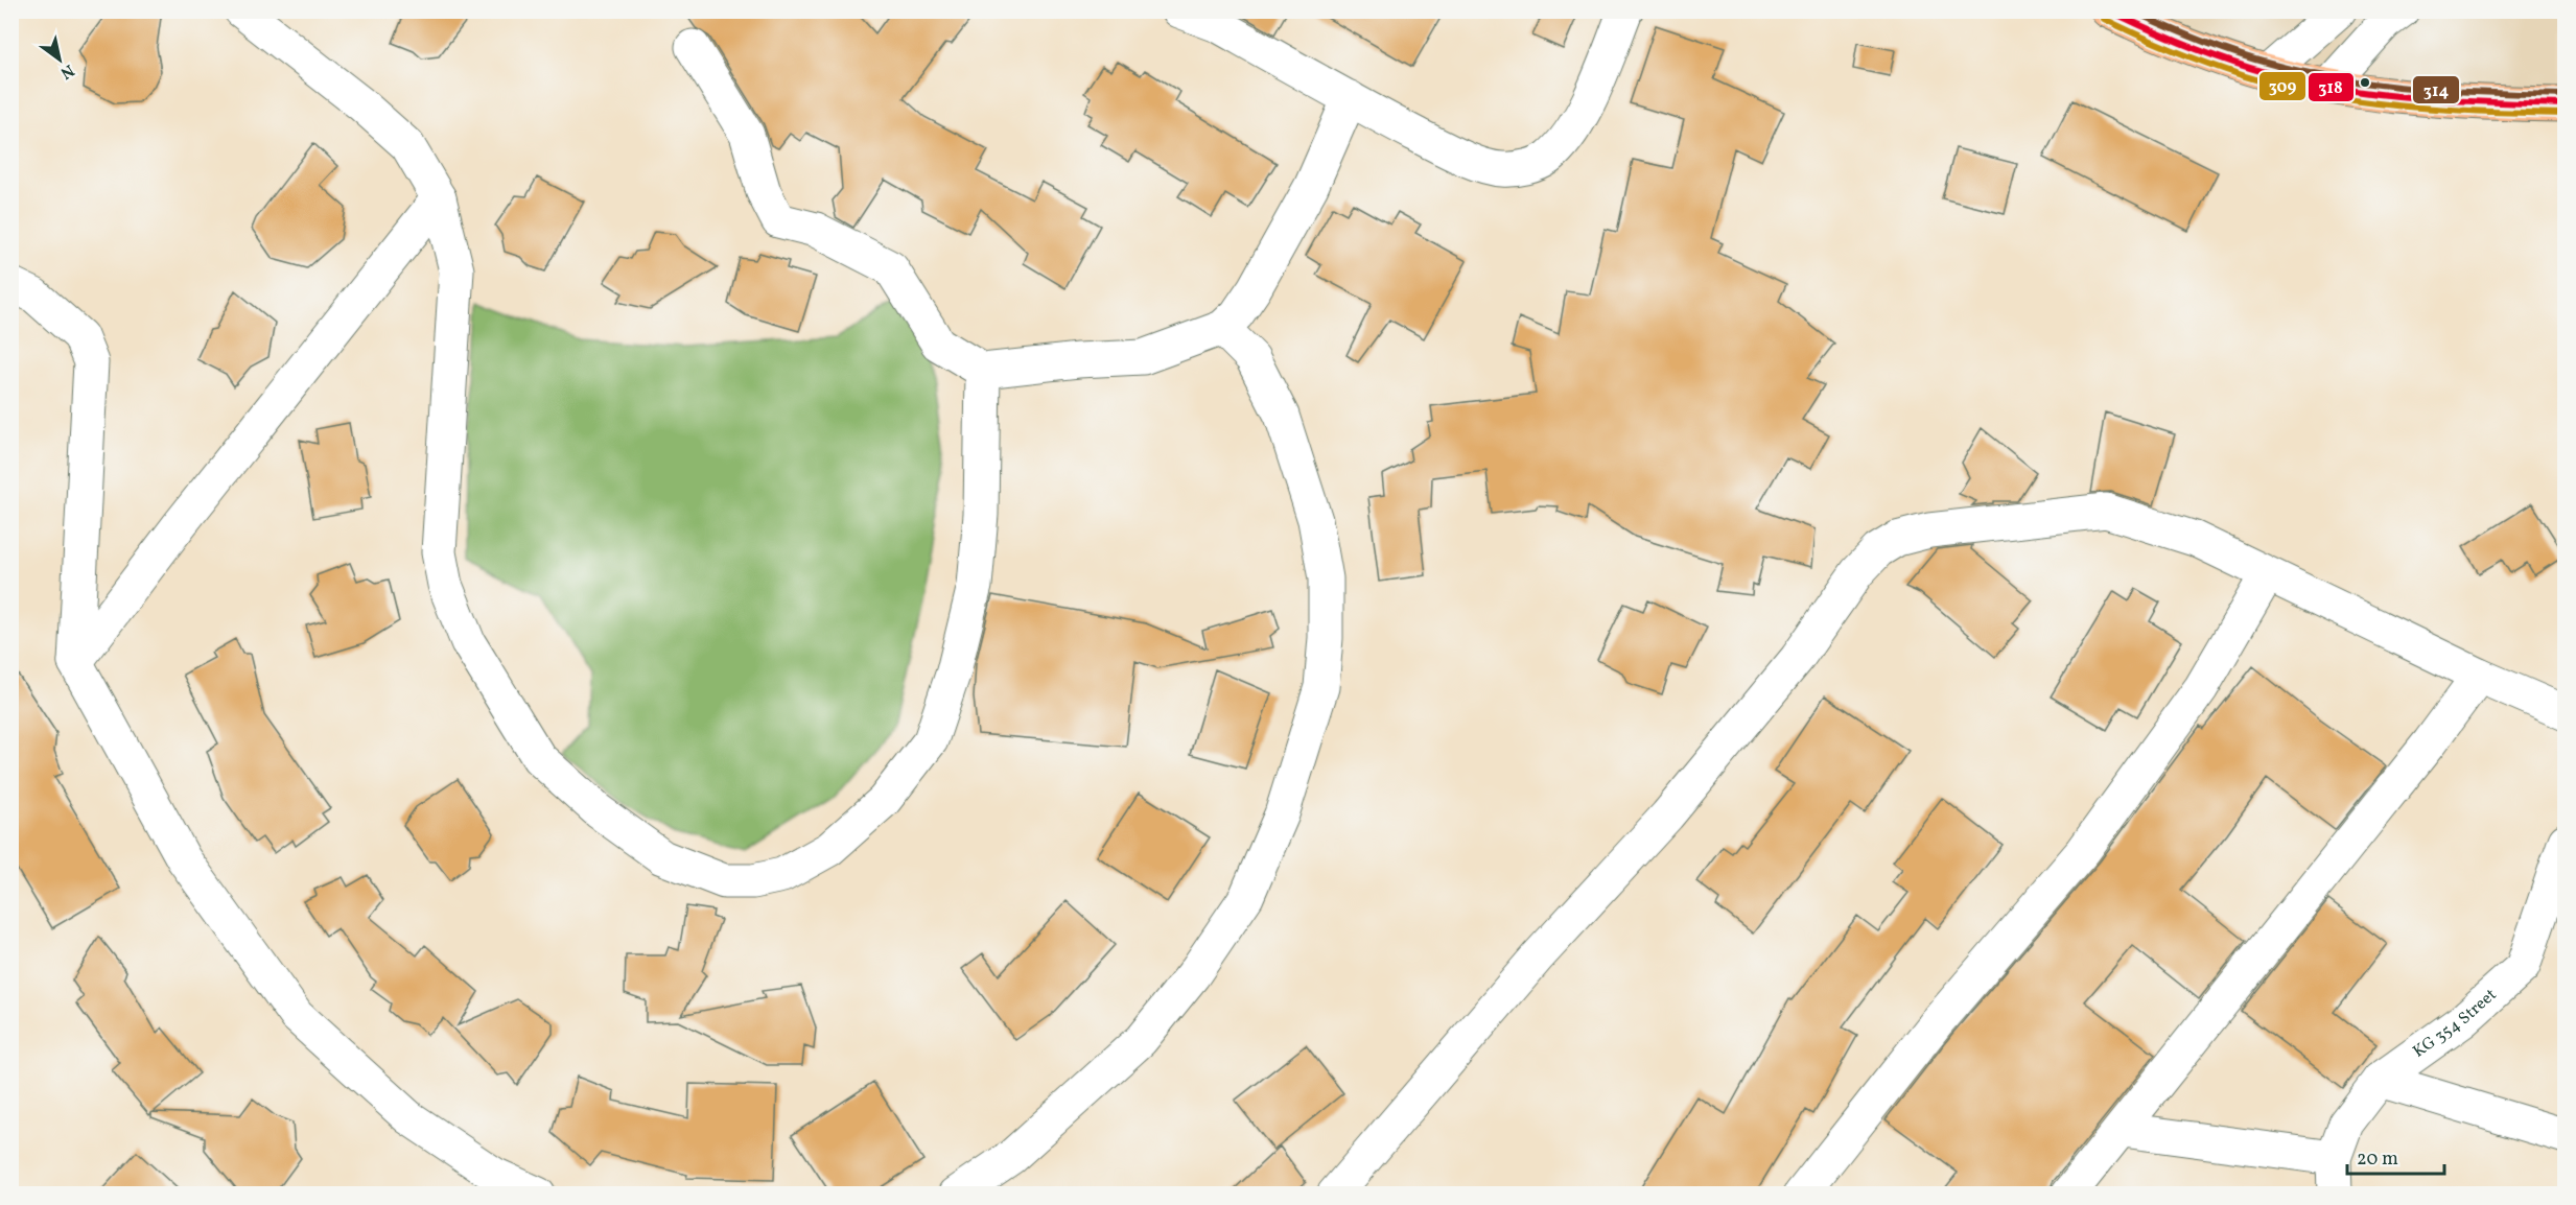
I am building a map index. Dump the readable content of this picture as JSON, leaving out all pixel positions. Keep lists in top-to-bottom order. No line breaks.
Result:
{"streets":{"street":["KG 354 Street"]},"lines":["transit line 318","transit line 314","transit line 309"],"scale_bar":"20 m","north":"bottom right"}
